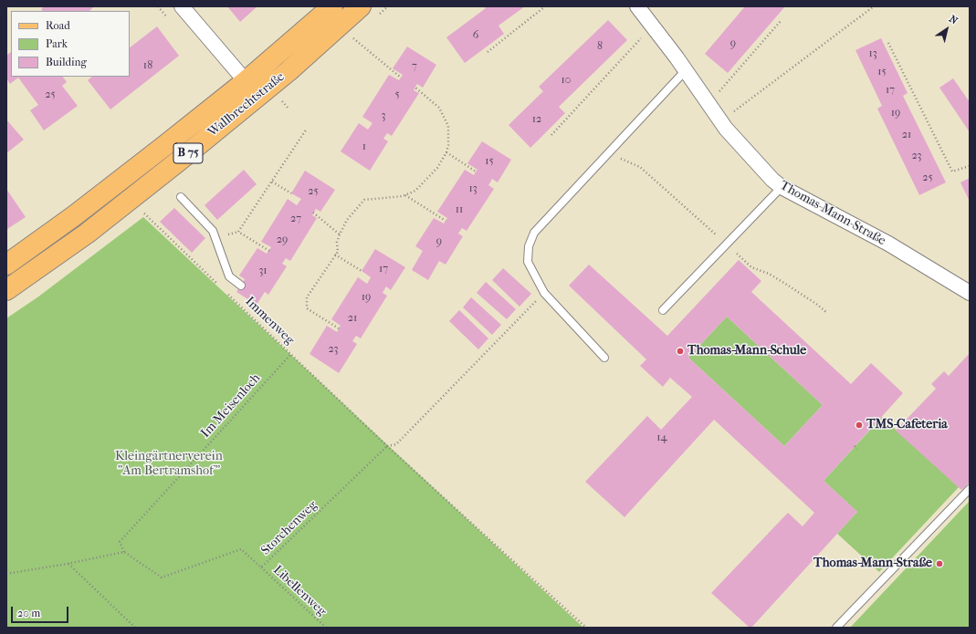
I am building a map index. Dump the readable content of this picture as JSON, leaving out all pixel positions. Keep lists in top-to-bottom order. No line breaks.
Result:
{"streets":{"main road":["Wallbrechtstraße","B 75"],"street":["Thomas-Mann-Straße"],"path":["Immenweg","Im Meisenloch","Storchenweg","Libellenweg"]},"crossings":[["Immenweg","Im Meisenloch"],["Immenweg","Storchenweg"],["Im Meisenloch","Storchenweg"],["Storchenweg","Libellenweg"]],"parks":["Kleingärtnerverein \"Am Bertramshof\""],"places":["Thomas-Mann-Schule","TMS-Cafeteria","Thomas-Mann-Straße"],"house_numbers":["6","9","8","13","18","7","15","10","17","25","5","19","3","12","21","1","23","15","25","13","25","11","27","29","9","17","31","19","21","23","14"],"legend":["Road","Park","Building"],"scale_bar":"20 m","north":"top right"}
